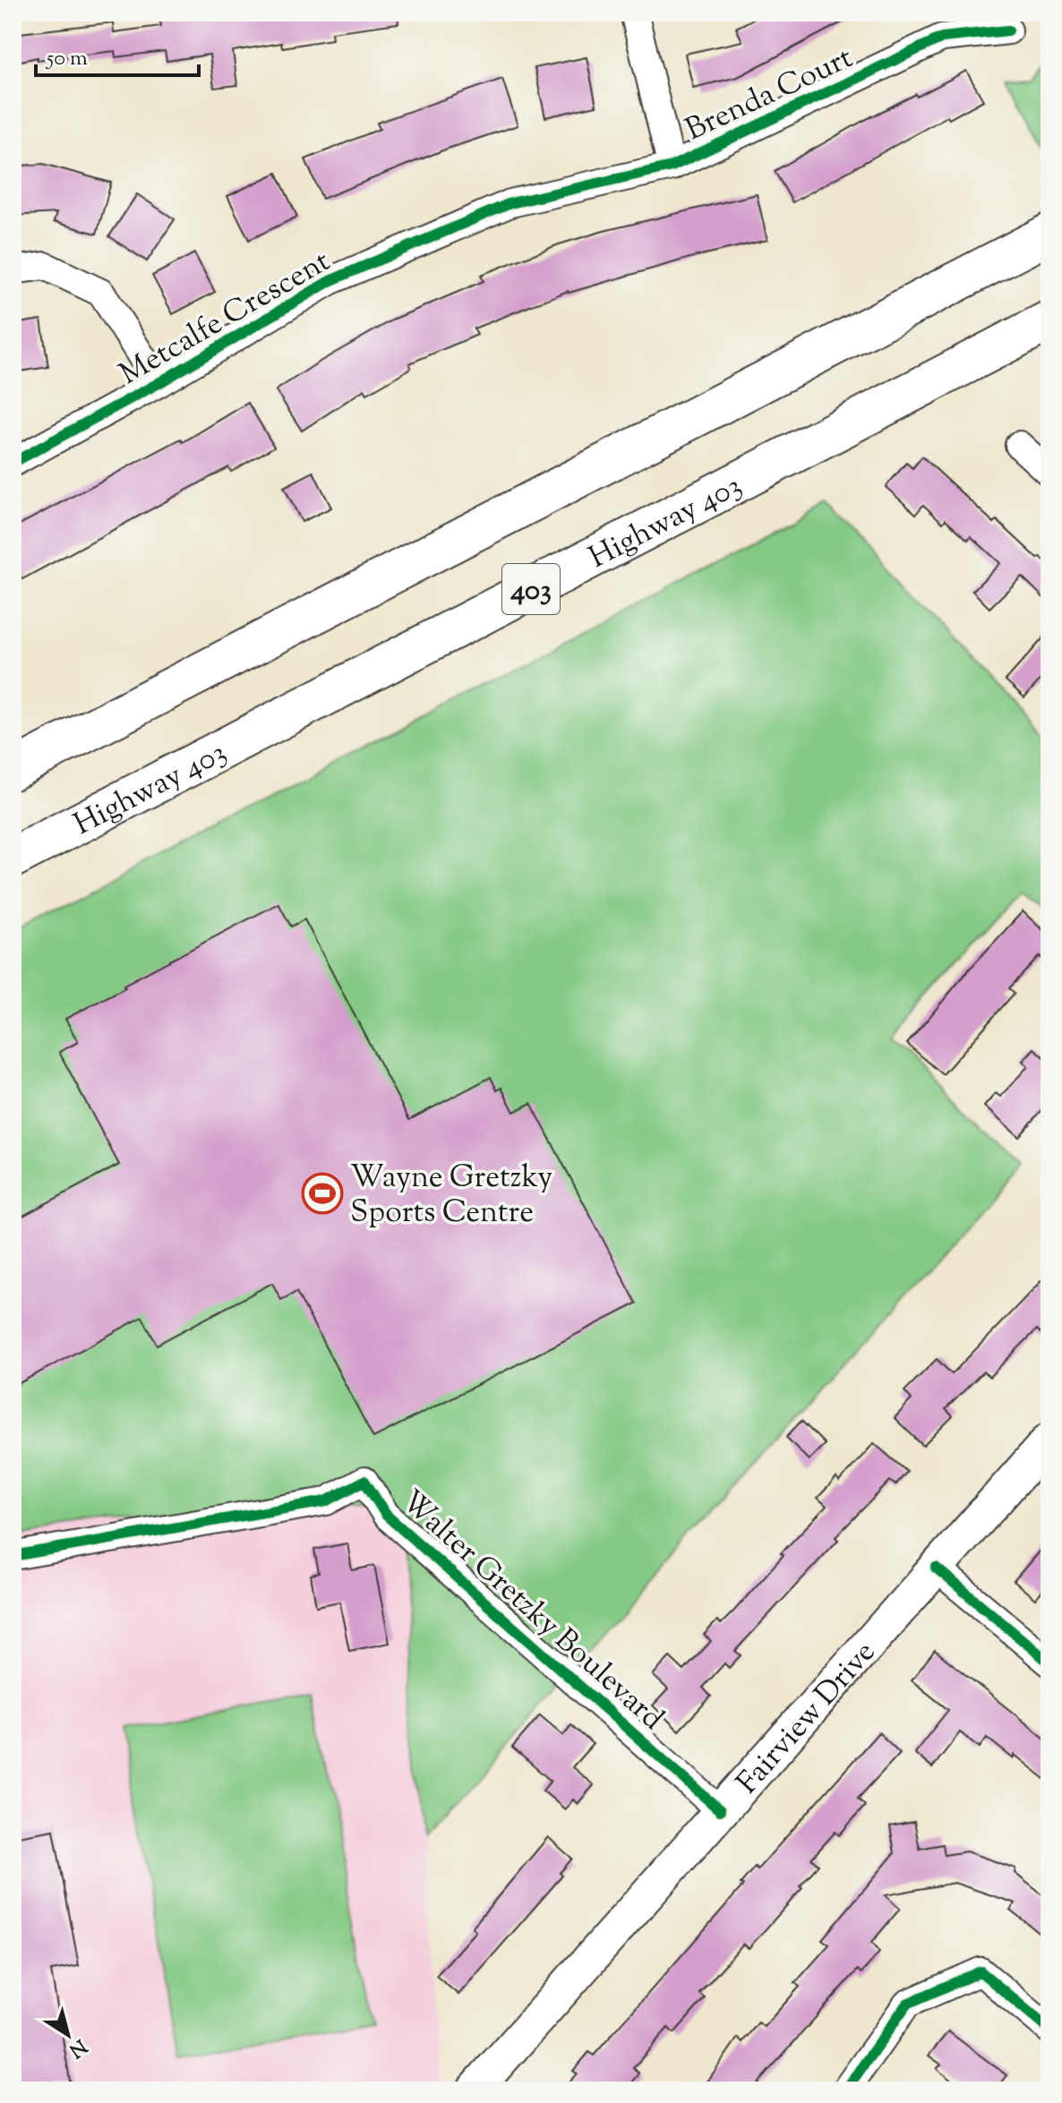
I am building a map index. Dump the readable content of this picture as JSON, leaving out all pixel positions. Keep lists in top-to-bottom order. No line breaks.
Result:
{"streets":{"highway":["Highway 403","403"],"main road":["Fairview Drive"],"street":["Brenda Court","Metcalfe Crescent","Walter Gretzky Boulevard"]},"crossings":[["Brenda Court","Metcalfe Crescent"],["Walter Gretzky Boulevard","Fairview Drive"]],"places":{"sports":["Wayne Gretzky Sports Centre"]},"scale_bar":"50 m","north":"bottom right"}
